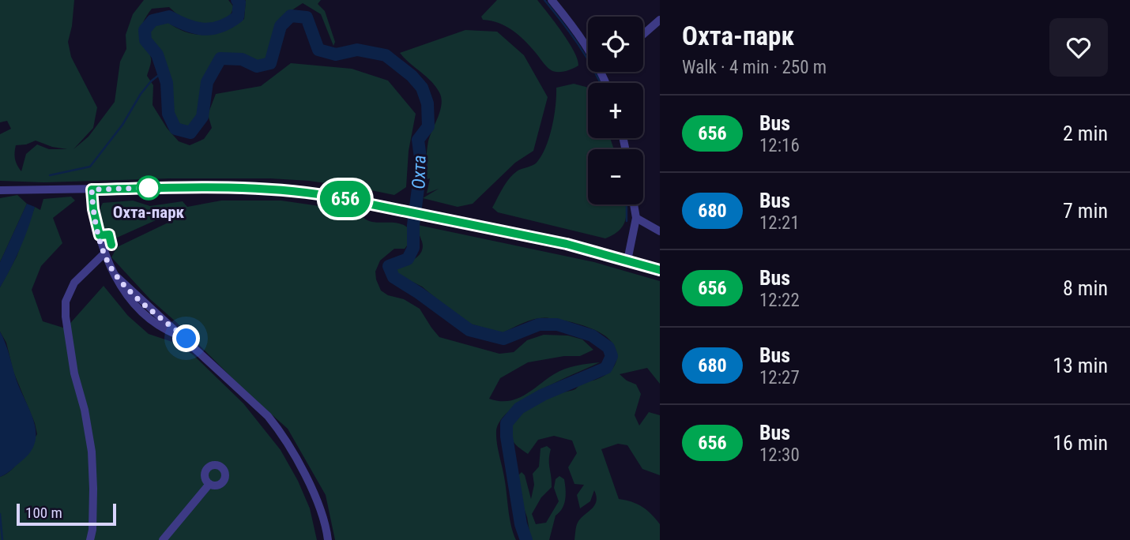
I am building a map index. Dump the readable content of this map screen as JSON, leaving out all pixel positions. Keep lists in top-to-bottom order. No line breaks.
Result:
{"water":["Охта"],"places":["Охта-парк"],"lines":["bus line 656"],"scale_bar":"100 m","page":{"on_map":"656","heading":["Охта-парк","Walk · 4 min · 250 m"],"map_buttons":["+","−"],"list":[{"mark":"656","name":"Bus","note":"12:16","value":"2 min"},{"mark":"680","name":"Bus","note":"12:21","value":"7 min"},{"mark":"656","name":"Bus","note":"12:22","value":"8 min"},{"mark":"680","name":"Bus","note":"12:27","value":"13 min"},{"mark":"656","name":"Bus","note":"12:30","value":"16 min"}],"scale":"100 m"}}
